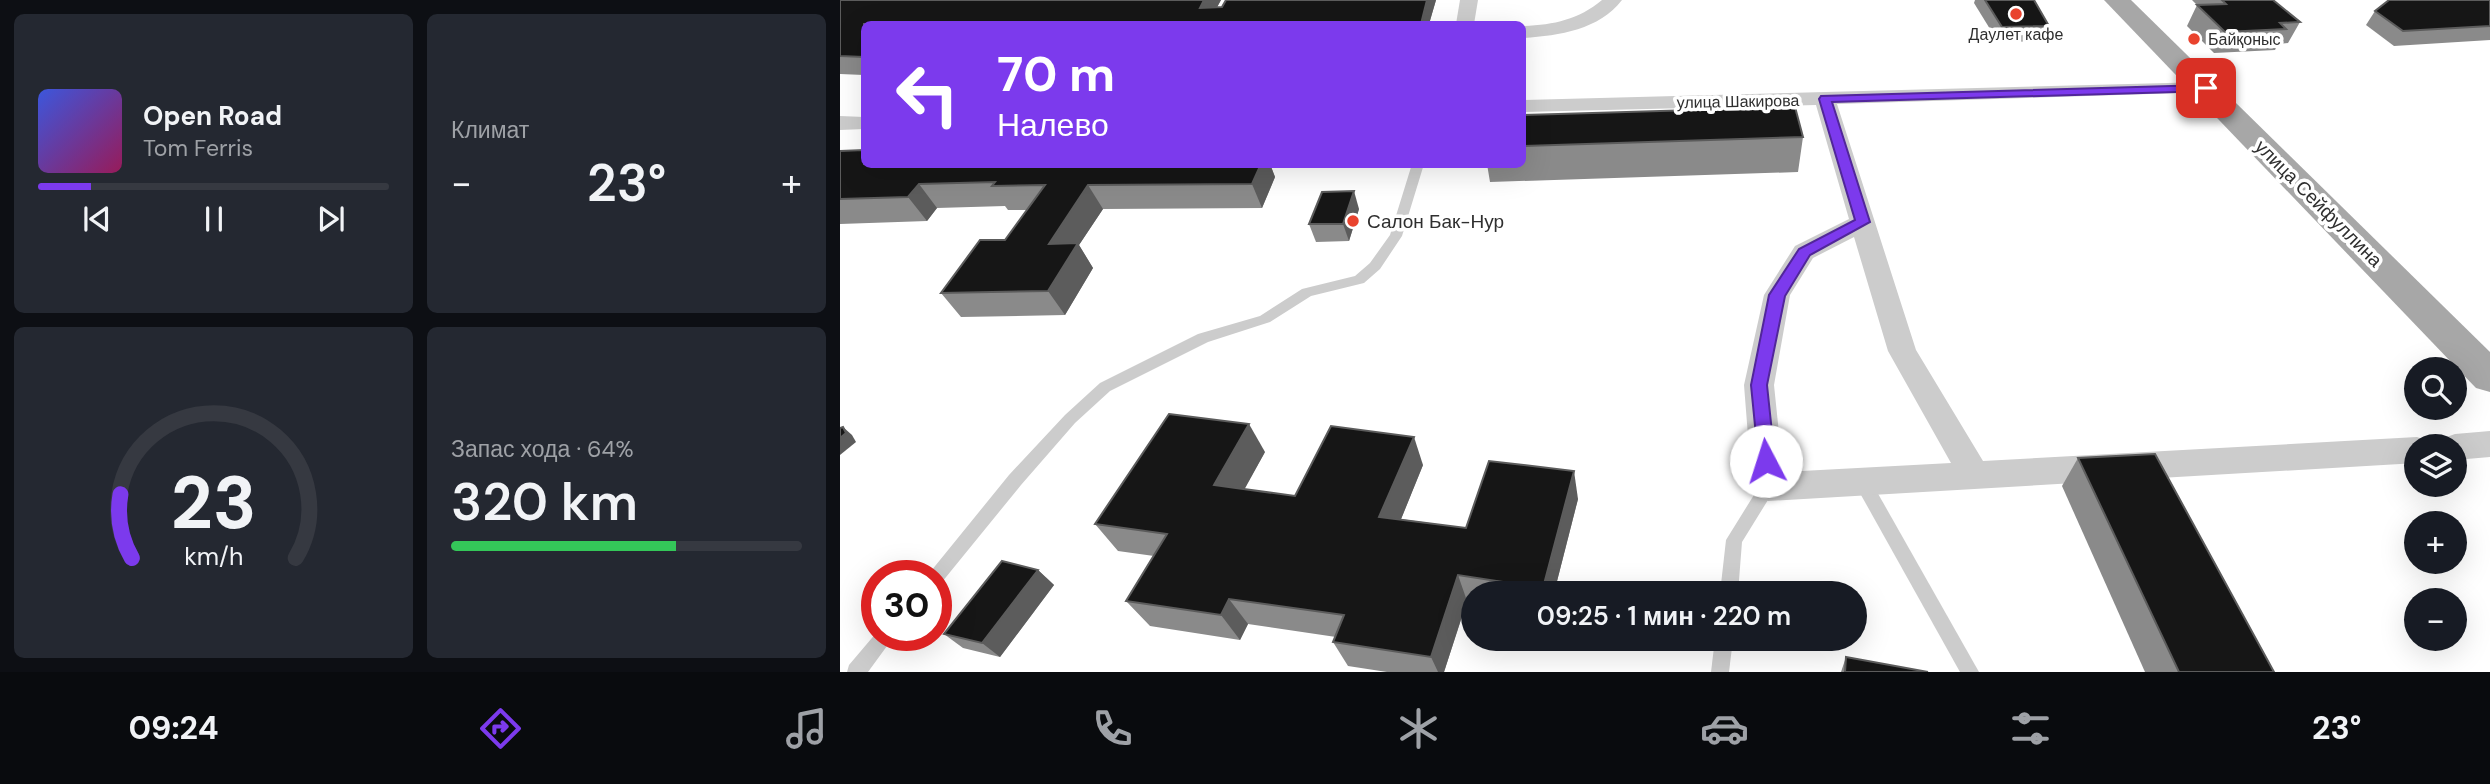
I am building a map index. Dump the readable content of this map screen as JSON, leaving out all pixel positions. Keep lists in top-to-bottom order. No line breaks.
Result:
{"streets":{"main road":["улица Сейфуллина"],"street":["улица Шакирова"]},"crossings":[["улица Шакирова","улица Сейфуллина"]],"places":["Даулет кафе","Байқоныс","Салон Бак-Нур"],"page":{"tile":["Климат",["Запас хода · 64%","320 km"]],"turn":["70 m","Налево"],"song":["Open Road","Tom Ferris"],"heat":["−","23°","+"],"map_buttons":["+","−"],"limit":"30","trip":"09:25 · 1 мин · 220 m","tabs":["09:24","23°"],"gauge":["23","km/h"]}}
